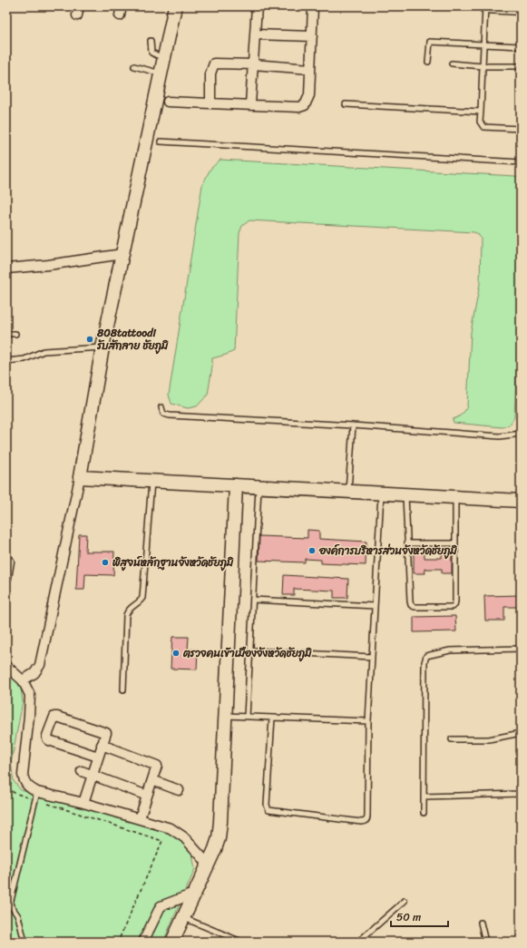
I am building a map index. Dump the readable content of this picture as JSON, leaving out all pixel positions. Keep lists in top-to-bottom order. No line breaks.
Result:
{"places":["808tattoodi รับสักลาย ชัยภูมิ","องค์การบริหารส่วนจังหวัดชัยภูมิ","พิสูจน์หลักฐานจังหวัดชัยภูมิ","ตรวจคนเข้าเมืองจังหวัดชัยภูมิ"],"scale_bar":"50 m"}
